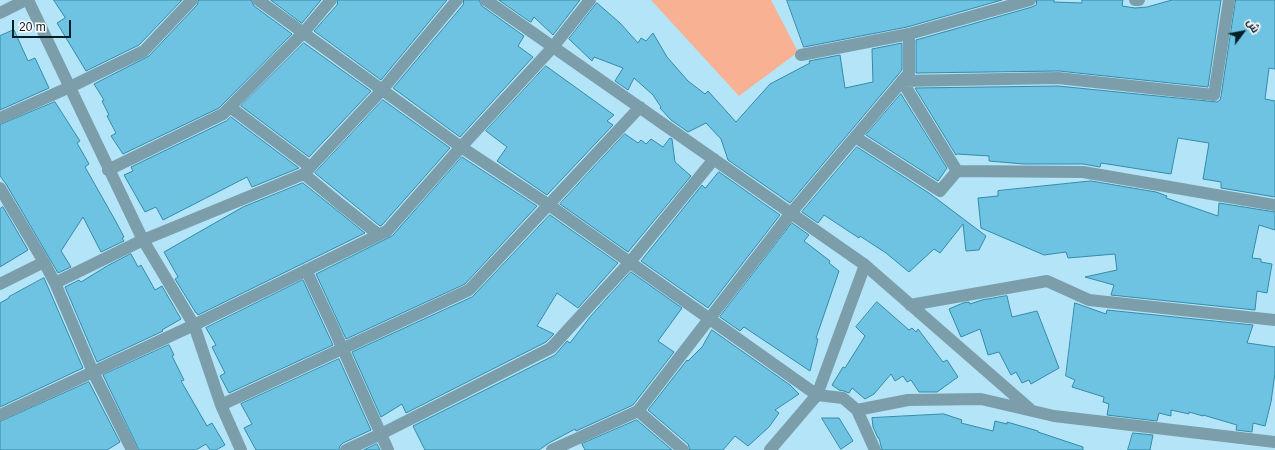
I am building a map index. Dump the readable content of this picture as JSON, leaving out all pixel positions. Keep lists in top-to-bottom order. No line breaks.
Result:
{"scale_bar":"20 m","north":"top right"}
